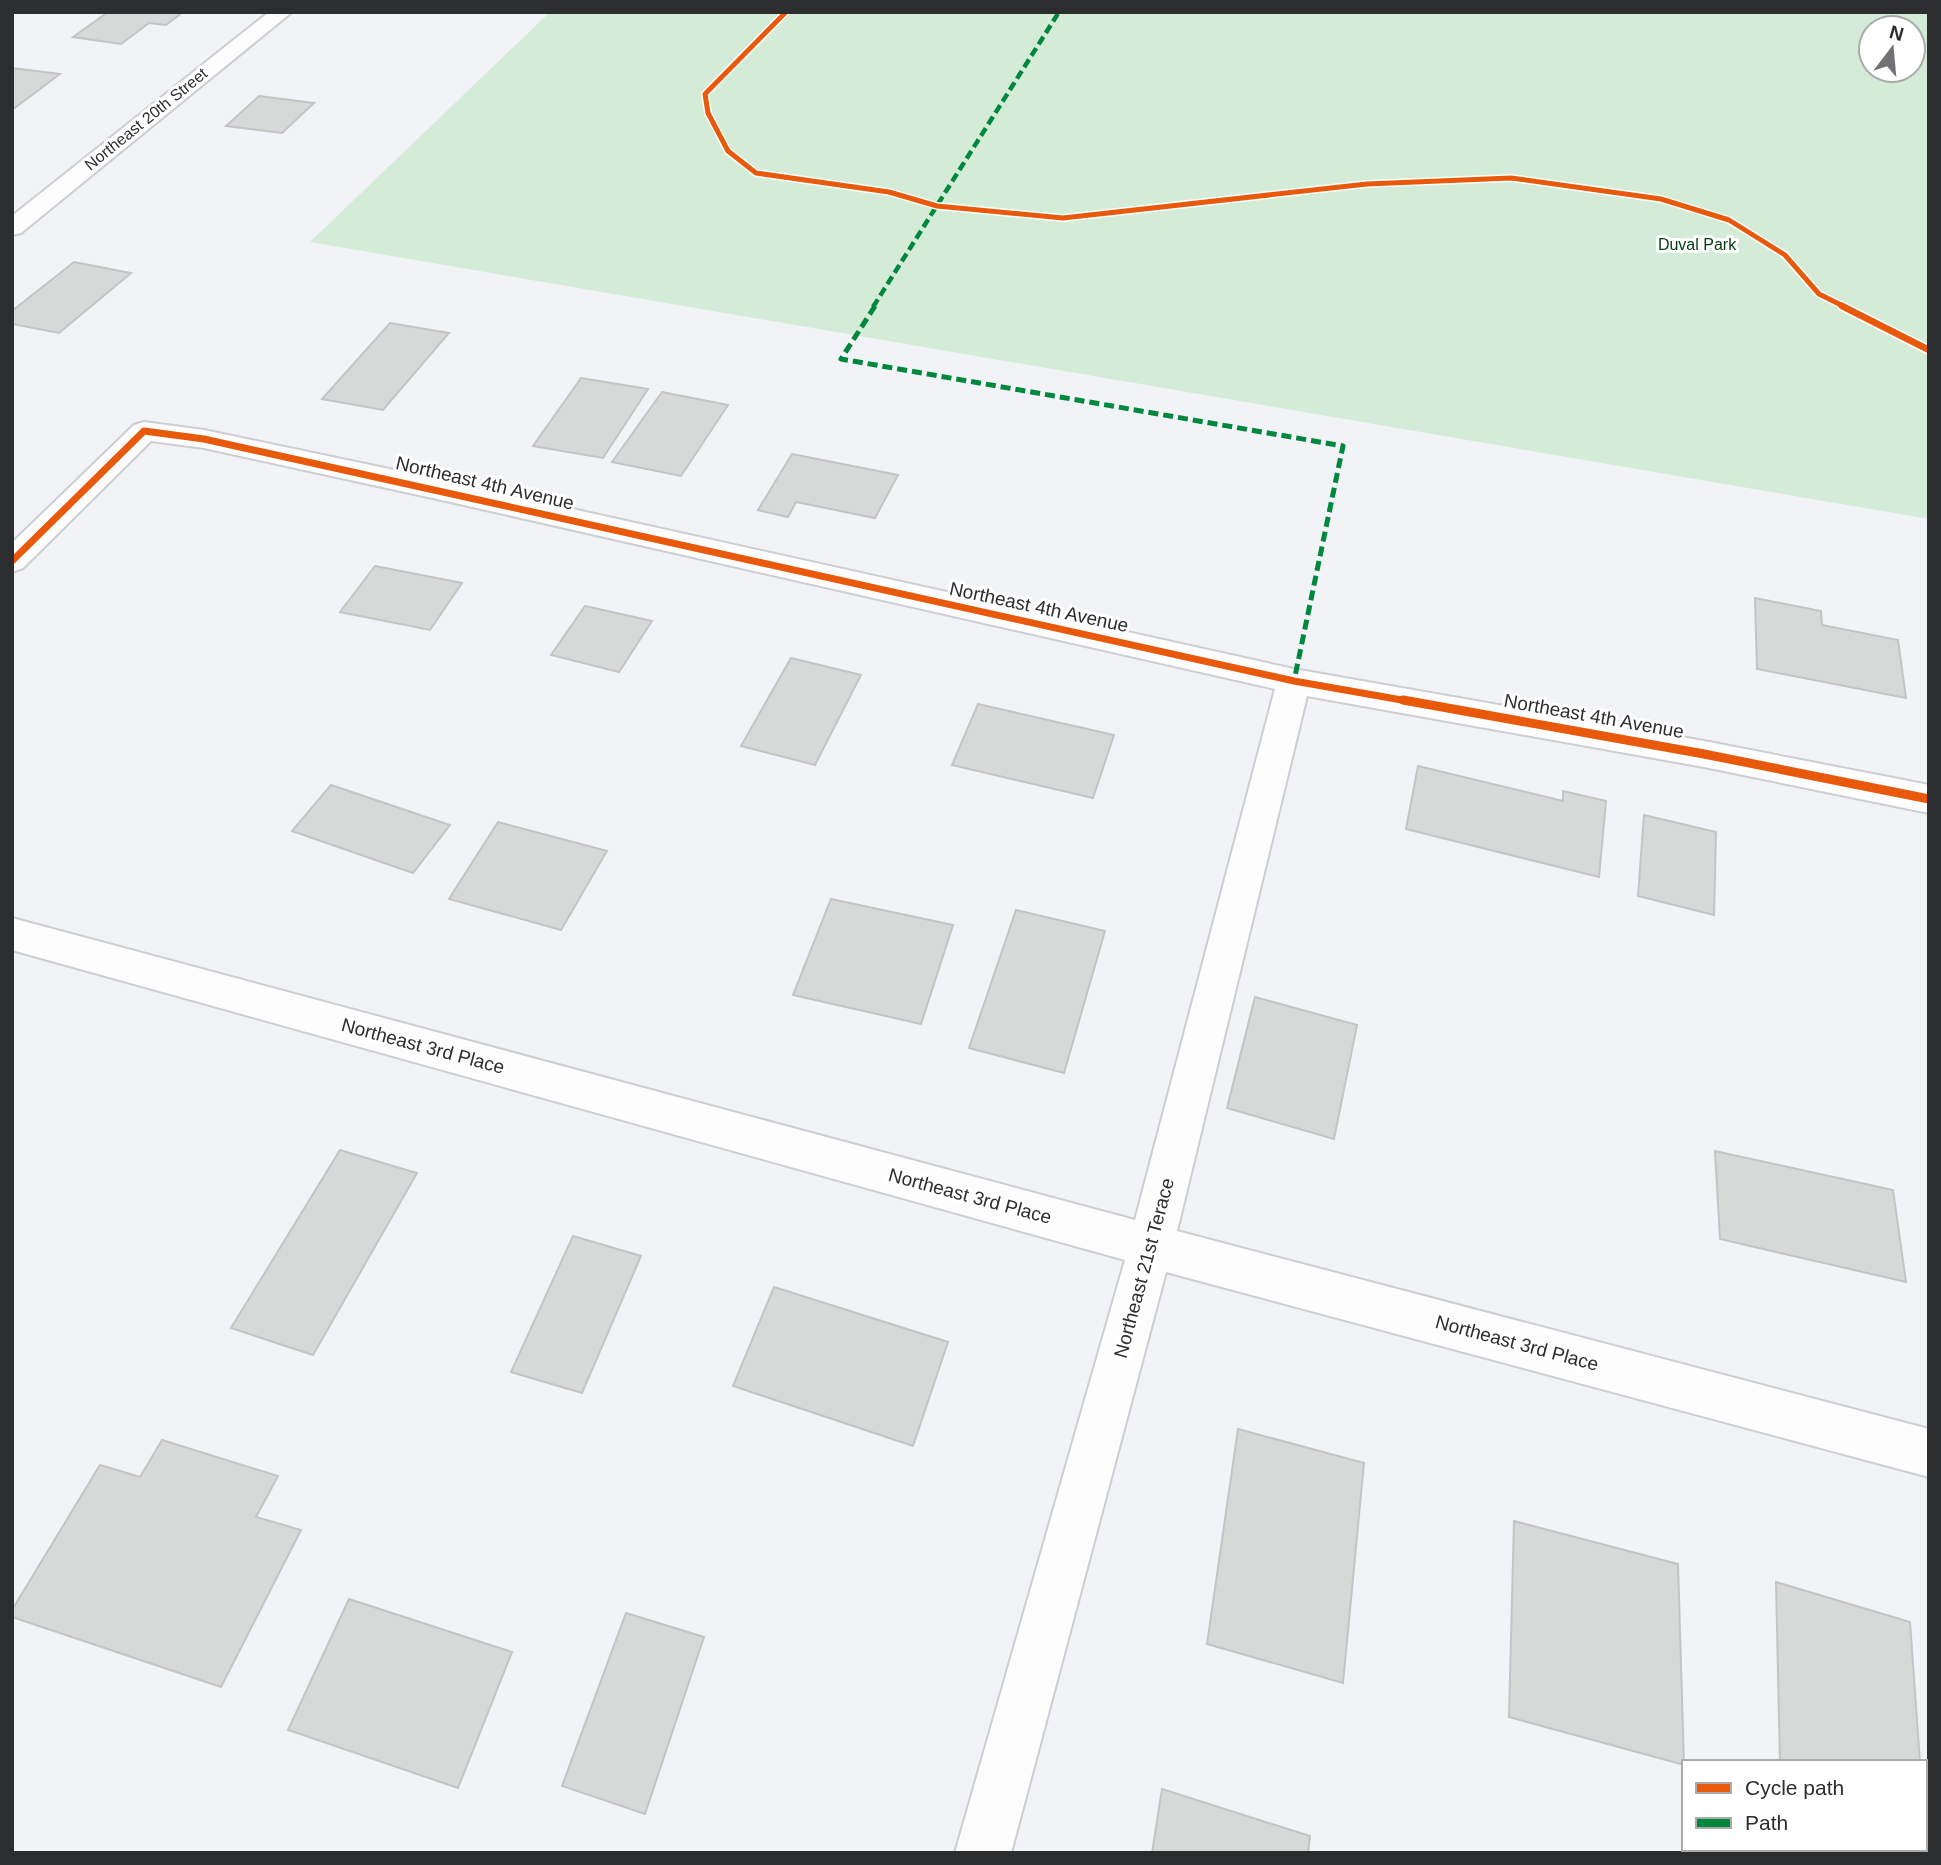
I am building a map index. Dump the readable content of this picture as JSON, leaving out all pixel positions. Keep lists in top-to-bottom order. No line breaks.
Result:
{"streets":{"street":["Northeast 20th Street","Northeast 4th Avenue","Northeast 3rd Place","Northeast 21st Terace"]},"crossings":[["Northeast 4th Avenue","Northeast 21st Terace"],["Northeast 3rd Place","Northeast 21st Terace"]],"parks":["Duval Park"],"legend":["Cycle path","Path"],"north":"top"}
